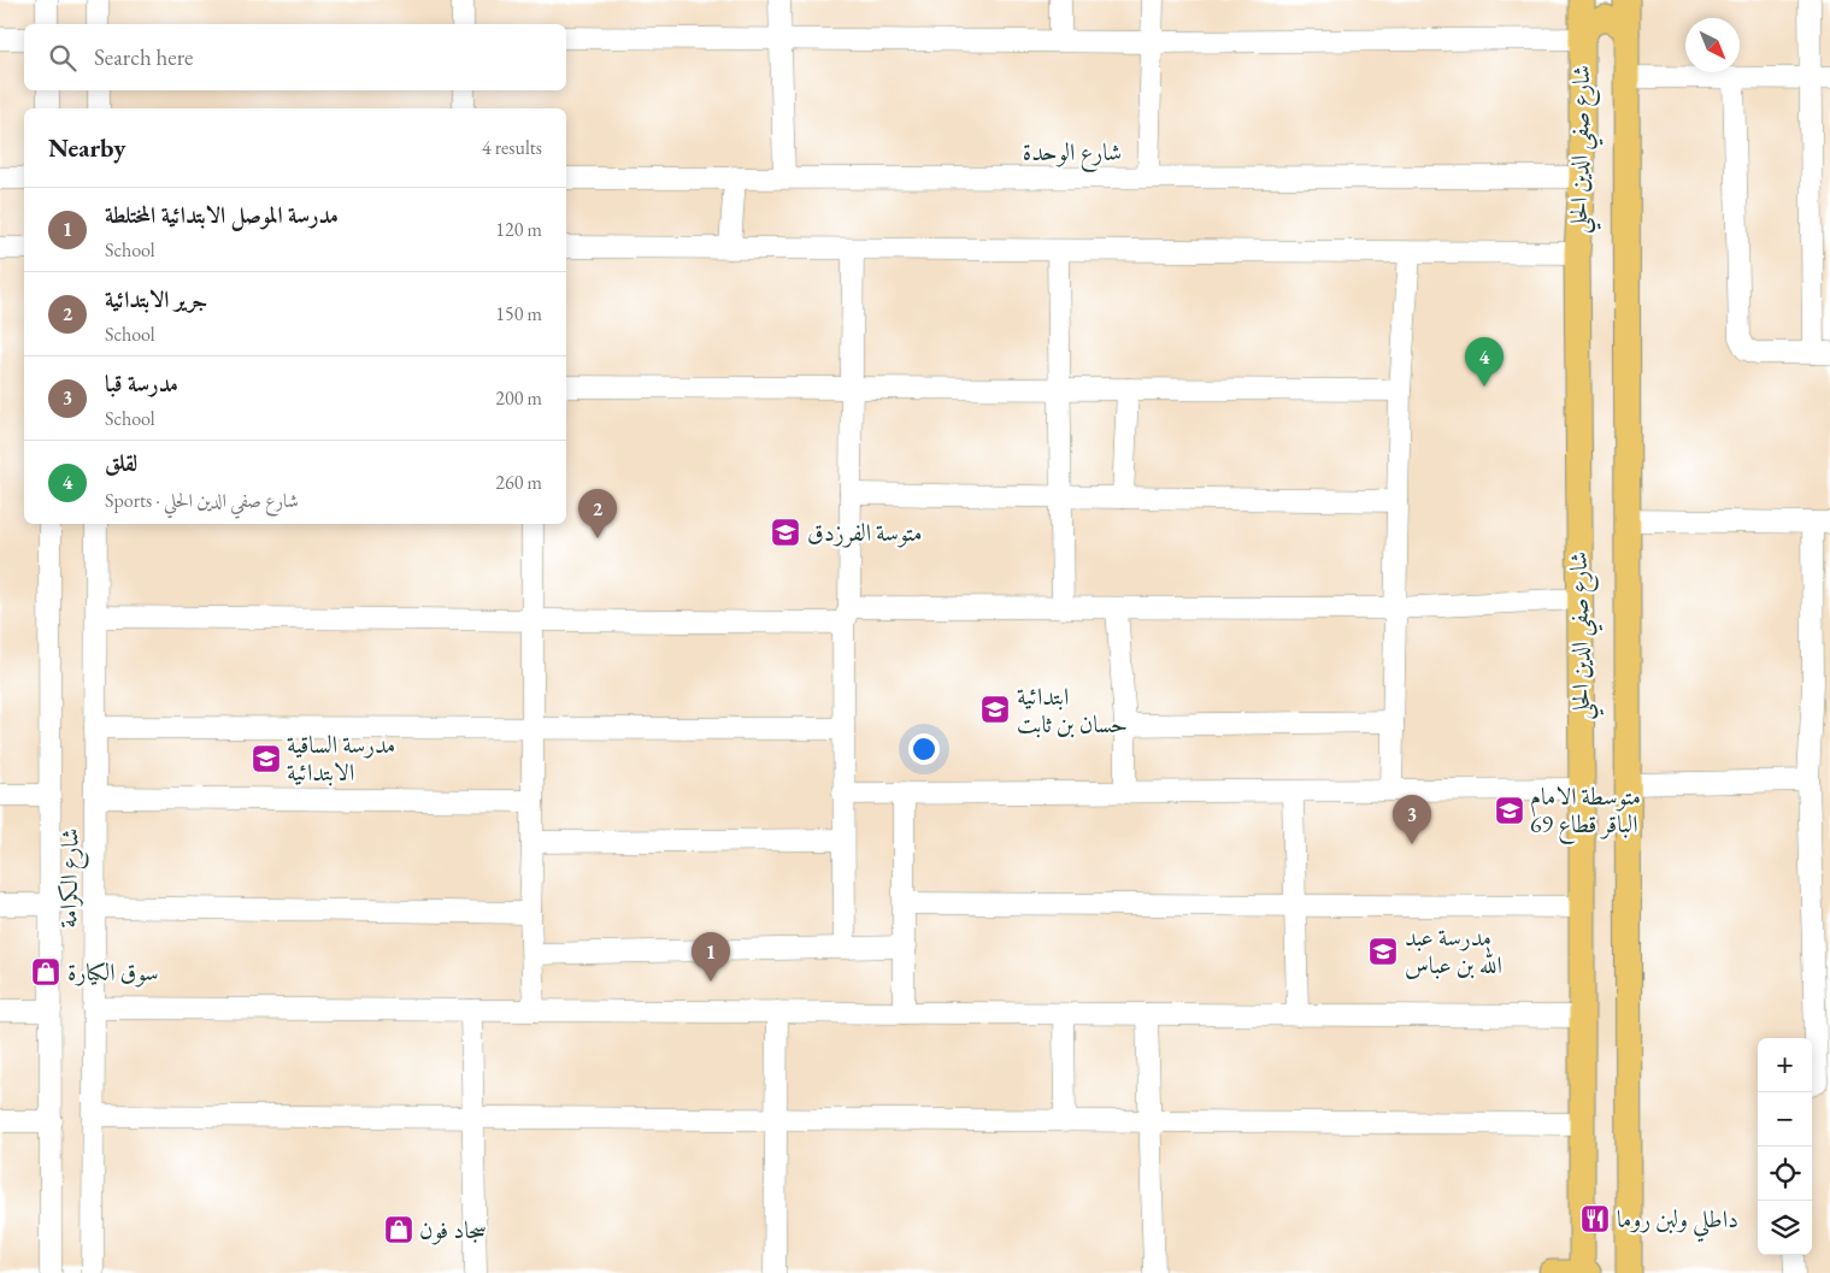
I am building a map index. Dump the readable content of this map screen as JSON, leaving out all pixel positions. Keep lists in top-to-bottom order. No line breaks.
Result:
{"streets":{"main road":["شارع صفي الدين الحلي"],"street":["شارع الوحدة","شارع الكرامة"]},"crossings":[["شارع صفي الدين الحلي","شارع الوحدة"]],"places":{"school or university":["متوسة الفرزدق","ابتدائية حسان بن ثابت","مدرسة الساقية الابتدائية","متوسطة الامام الباقر قطاع 69","مدرسة عبد الله بن عباس"],"shop":["سوق الكيارة","سجاد فون"],"restaurant":["داطلي ولبن روما"]},"north":"bottom right","page":{"search":"Search here","heading":["Nearby","4 results"],"list":[{"mark":"1","name":"مدرسة الموصل الابتدائية المختلطة","note":"School","value":"120 m"},{"mark":"2","name":"جرير الابتدائية","note":"School","value":"150 m"},{"mark":"3","name":"مدرسة قبا","note":"School","value":"200 m"},{"mark":"4","name":"لقلق","note":"Sports · شارع صفي الدين الحلي","value":"260 m"}],"pins":["4","2","3","1"],"map_buttons":["+","−"]}}
